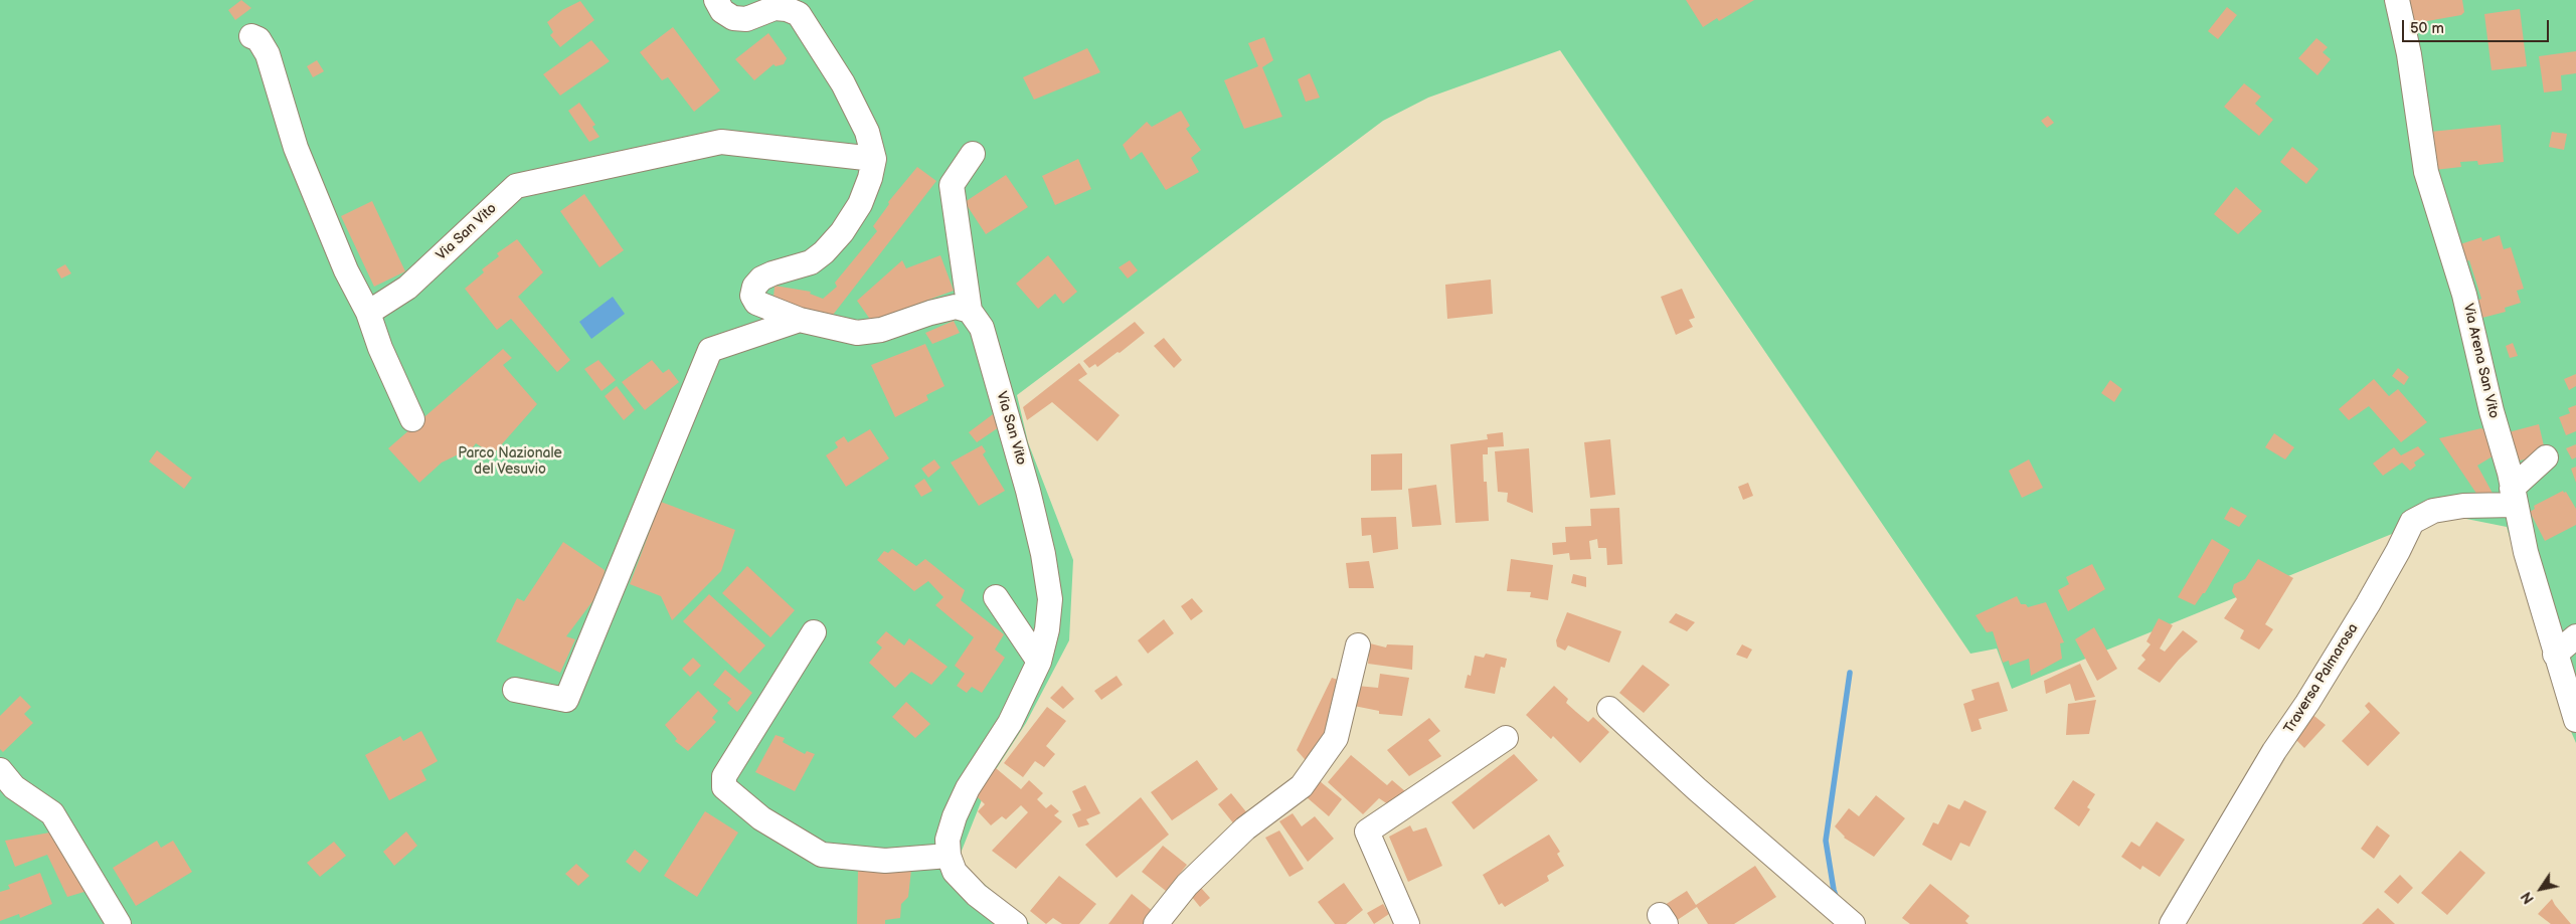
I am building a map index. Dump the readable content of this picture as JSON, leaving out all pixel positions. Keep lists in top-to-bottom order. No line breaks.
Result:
{"streets":{"street":["Via San Vito","Via Arena San Vito","Traversa Palmarosa"]},"crossings":[["Via Arena San Vito","Traversa Palmarosa"]],"parks":["Parco Nazionale del Vesuvio"],"scale_bar":"50 m","north":"bottom left"}
